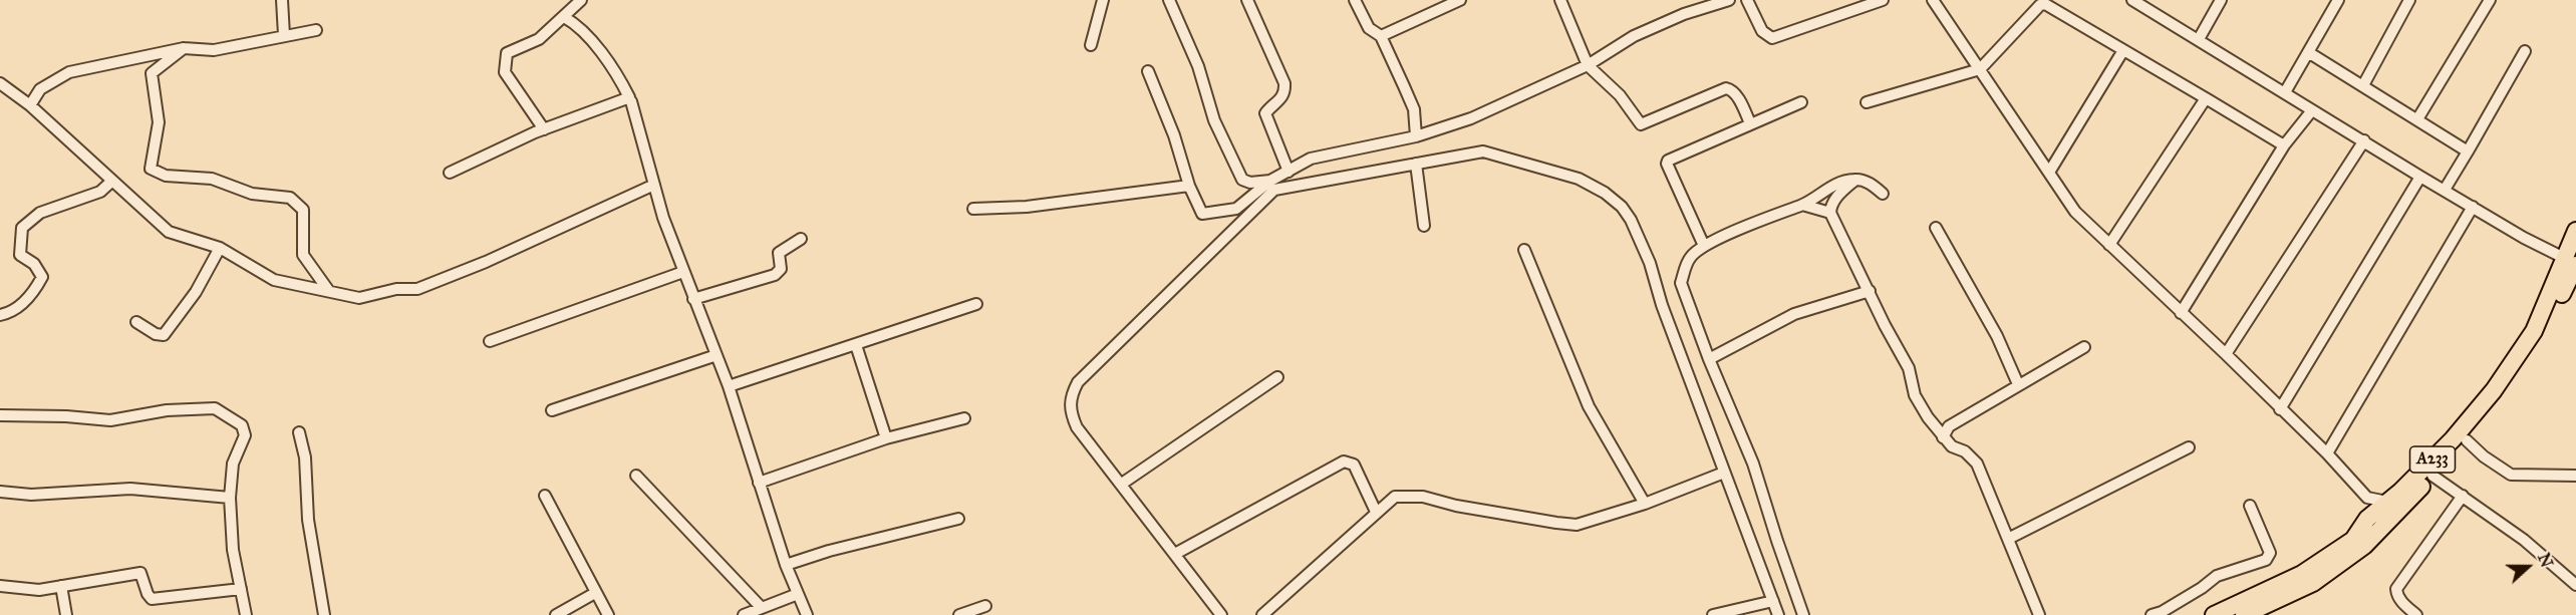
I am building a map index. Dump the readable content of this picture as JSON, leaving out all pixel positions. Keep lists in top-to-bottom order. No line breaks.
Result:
{"streets":{"highway":["A233"]},"north":"right"}
